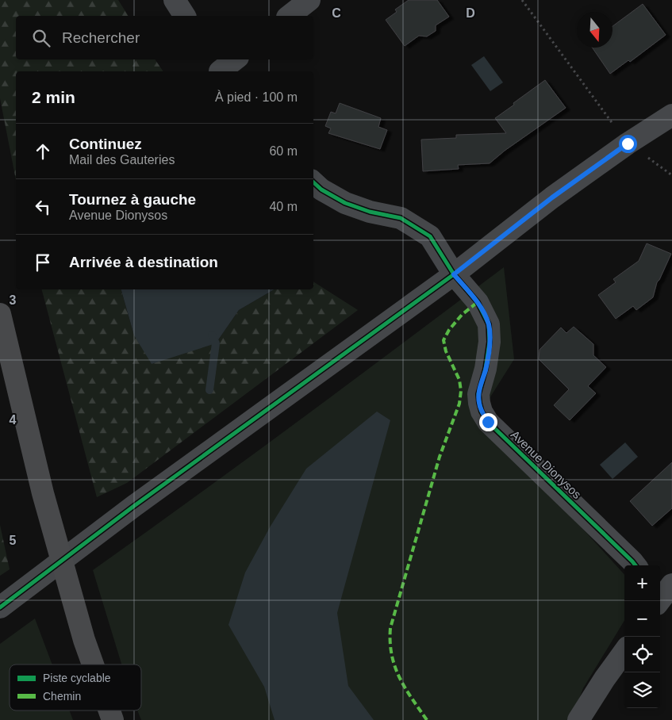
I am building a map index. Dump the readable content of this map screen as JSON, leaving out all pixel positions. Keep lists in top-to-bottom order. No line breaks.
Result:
{"streets":{"street":["Avenue Dionysos"]},"legend":["Piste cyclable","Chemin"],"north":"bottom","page":{"search":"Rechercher","heading":["2 min","À pied · 100 m"],"list":[["Continuez","Mail des Gauteries","60 m"],["Tournez à gauche","Avenue Dionysos","40 m"],"Arrivée à destination"],"map_buttons":["+","−"]},"grid":{"columns":["C","D"],"rows":["3","4","5"]}}
